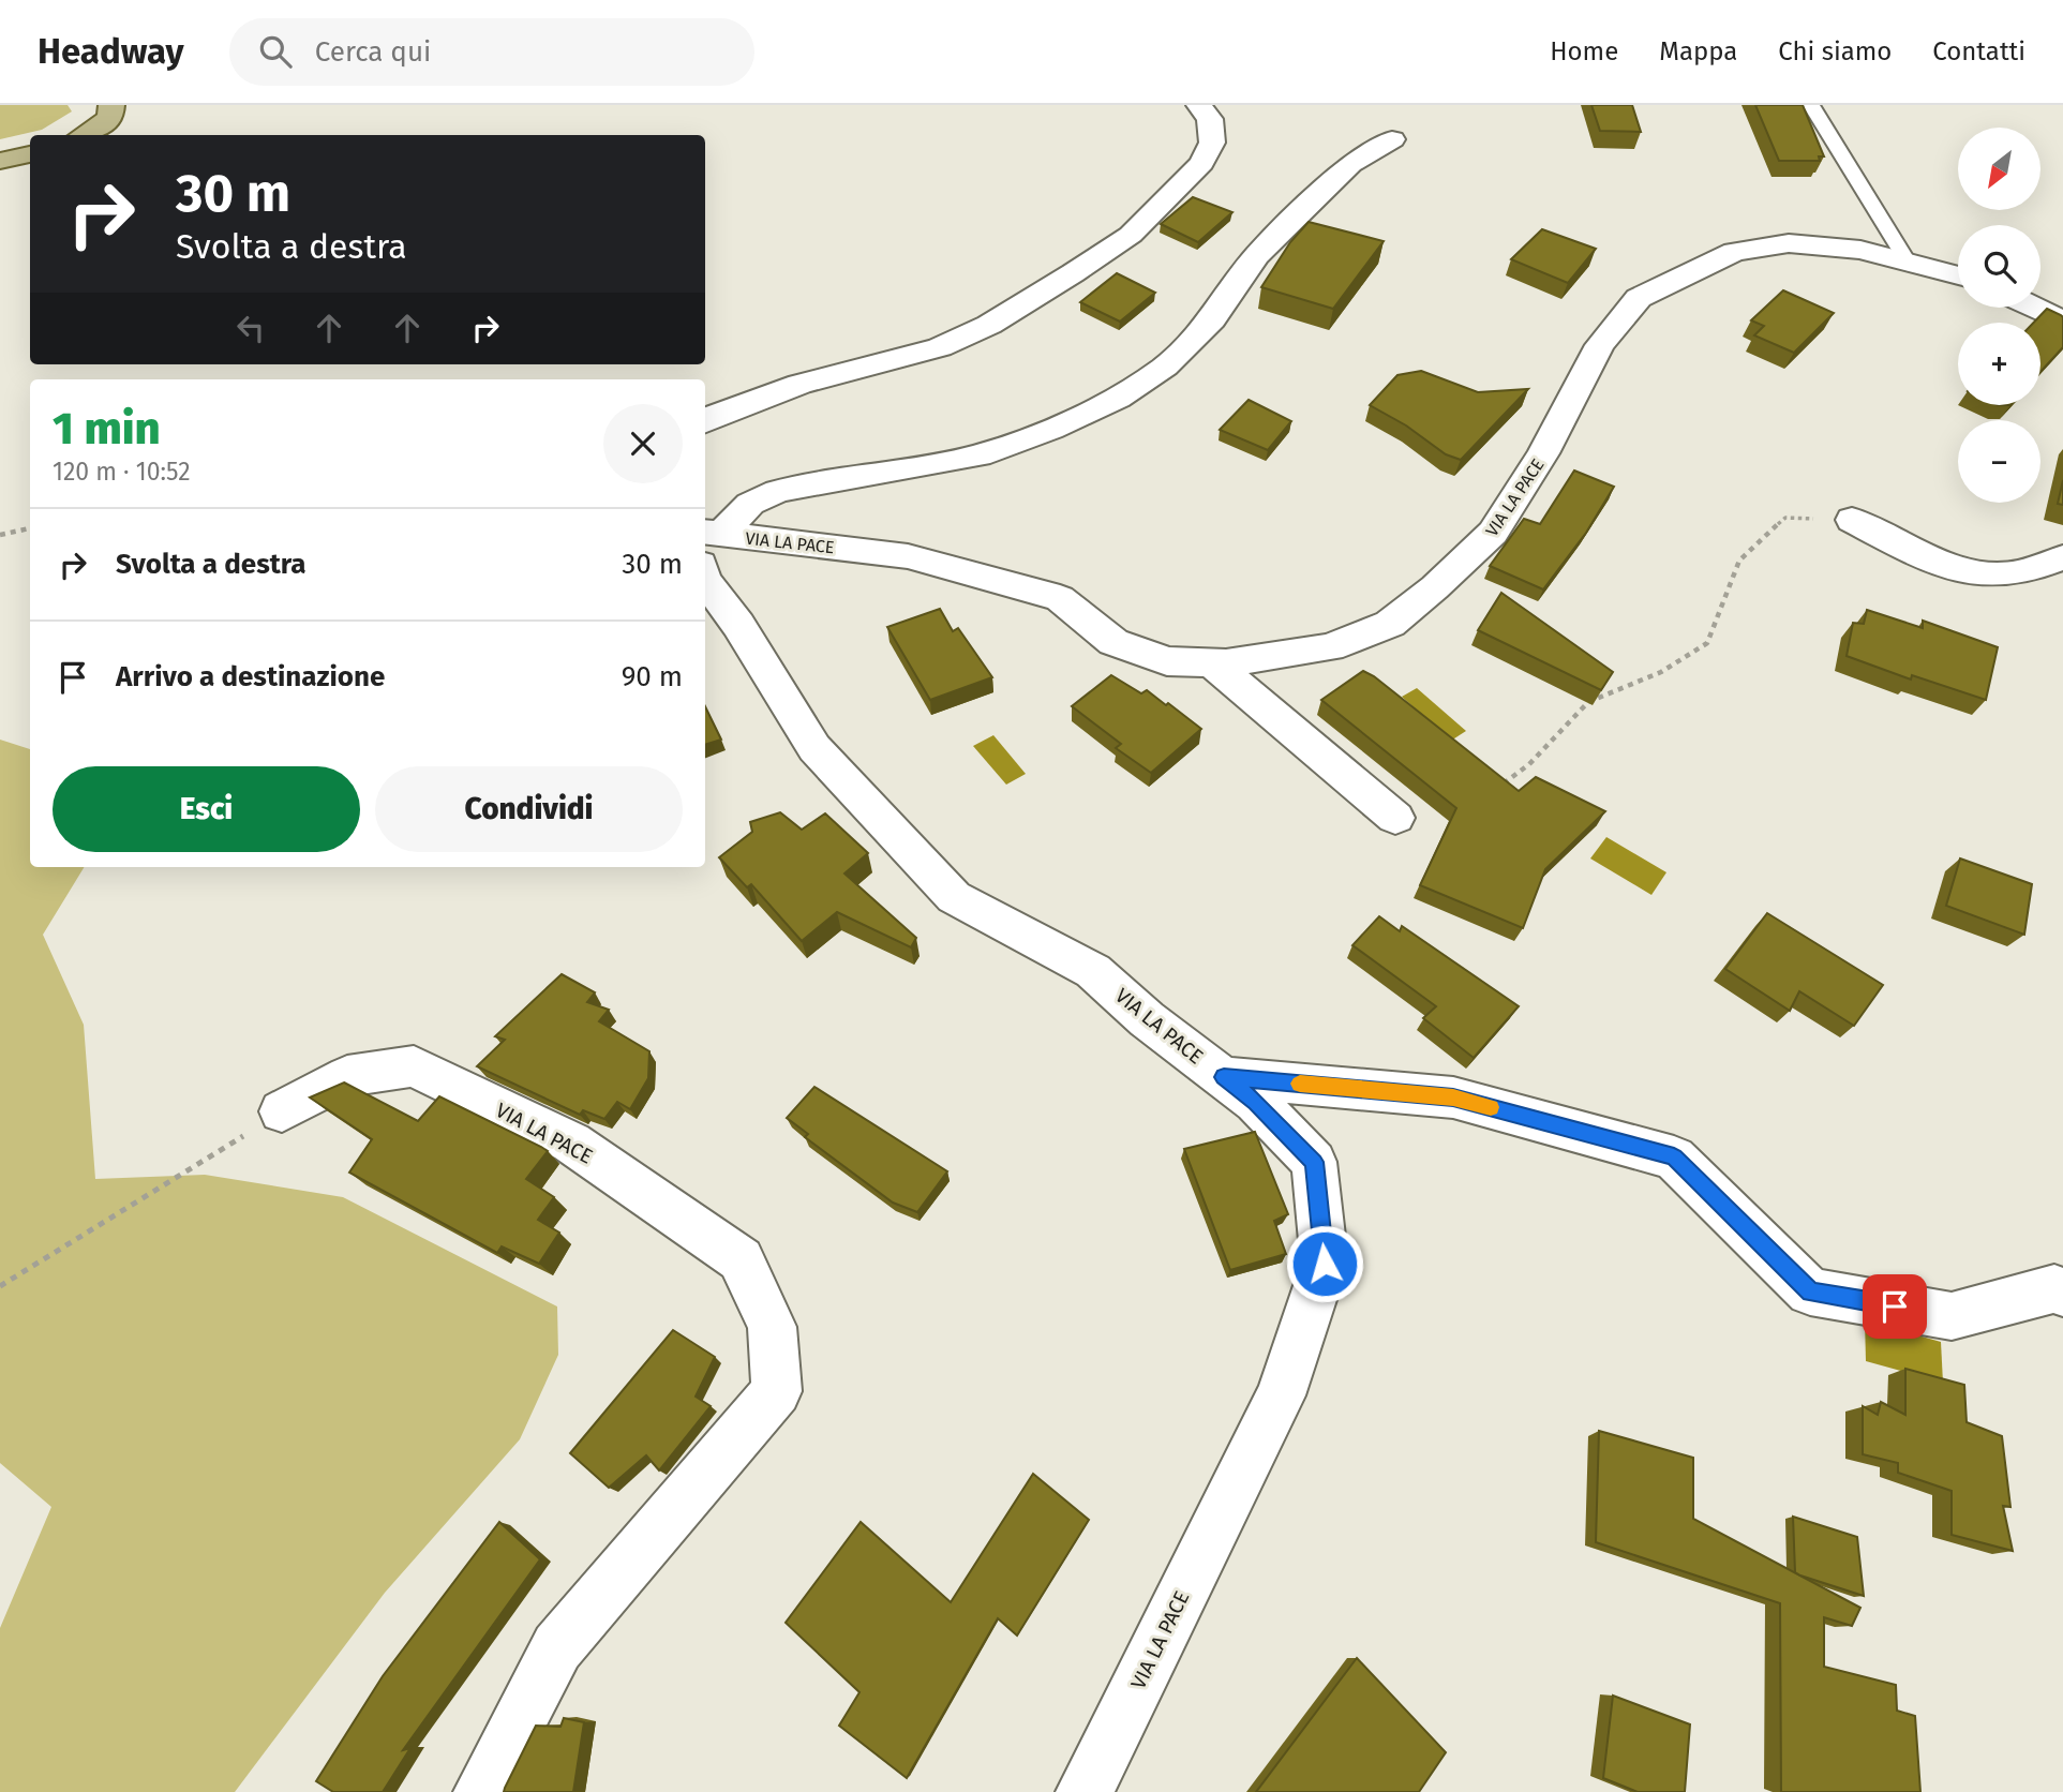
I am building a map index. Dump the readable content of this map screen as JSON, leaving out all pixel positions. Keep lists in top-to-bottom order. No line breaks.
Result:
{"streets":{"street":["VIA LA PACE"]},"north":"bottom left","page":{"header":"Headway","search":"Cerca qui","nav":["Home","Mappa","Chi siamo","Contatti"],"map_buttons":["+","−"],"turn":["30 m","Svolta a destra"],"heading":["1 min","120 m · 10:52"],"list":[{"name":"Svolta a destra","value":"30 m"},{"name":"Arrivo a destinazione","value":"90 m"}],"buttons":["Esci","Condividi"]}}
